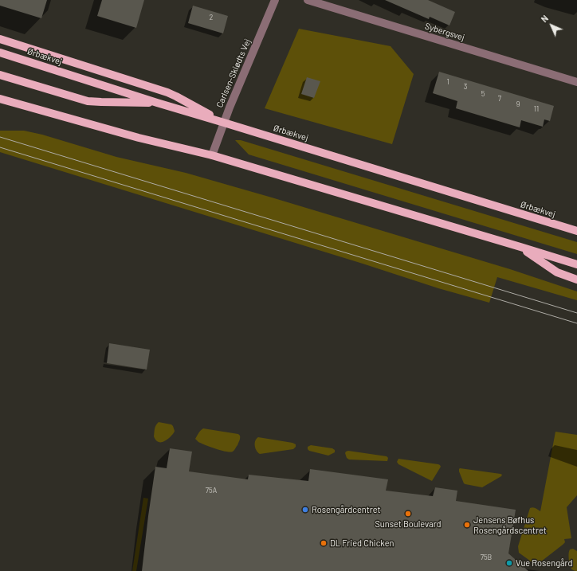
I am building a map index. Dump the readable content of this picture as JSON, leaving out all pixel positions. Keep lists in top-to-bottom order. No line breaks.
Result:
{"streets":{"main road":["Ørbækvej"],"street":["Sybergsvej","Carlsen-Skiødts Vej"]},"crossings":[["Ørbækvej","Carlsen-Skiødts Vej"]],"places":["Rosengårdcentret","Sunset Boulevard","Jensens Bøfhus Rosengårdscentret","DL Fried Chicken","Vue Rosengård"],"house_numbers":["2","1","3","5","7","9","11","75A","75B"],"north":"top left"}
